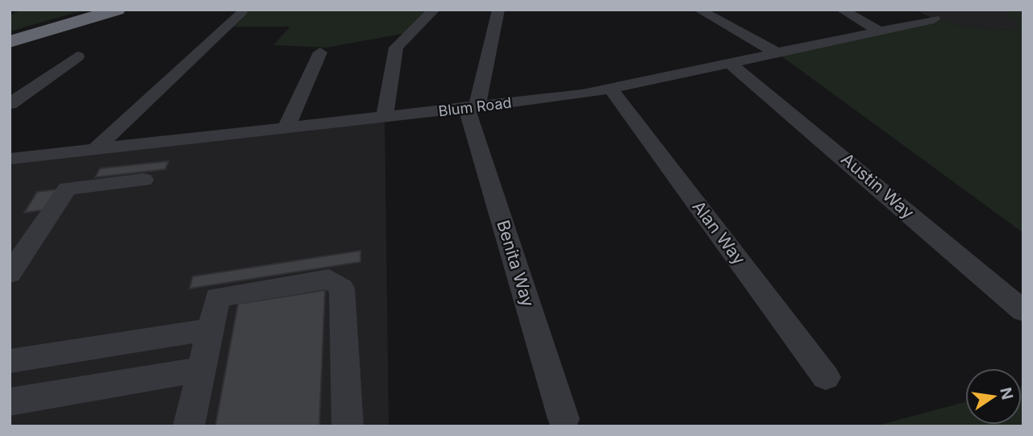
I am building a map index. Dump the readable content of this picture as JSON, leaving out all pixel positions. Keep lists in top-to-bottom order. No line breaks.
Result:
{"streets":{"street":["Blum Road","Austin Way","Alan Way","Benita Way"]},"crossings":[["Blum Road","Austin Way"],["Blum Road","Alan Way"],["Blum Road","Benita Way"]],"north":"right"}
